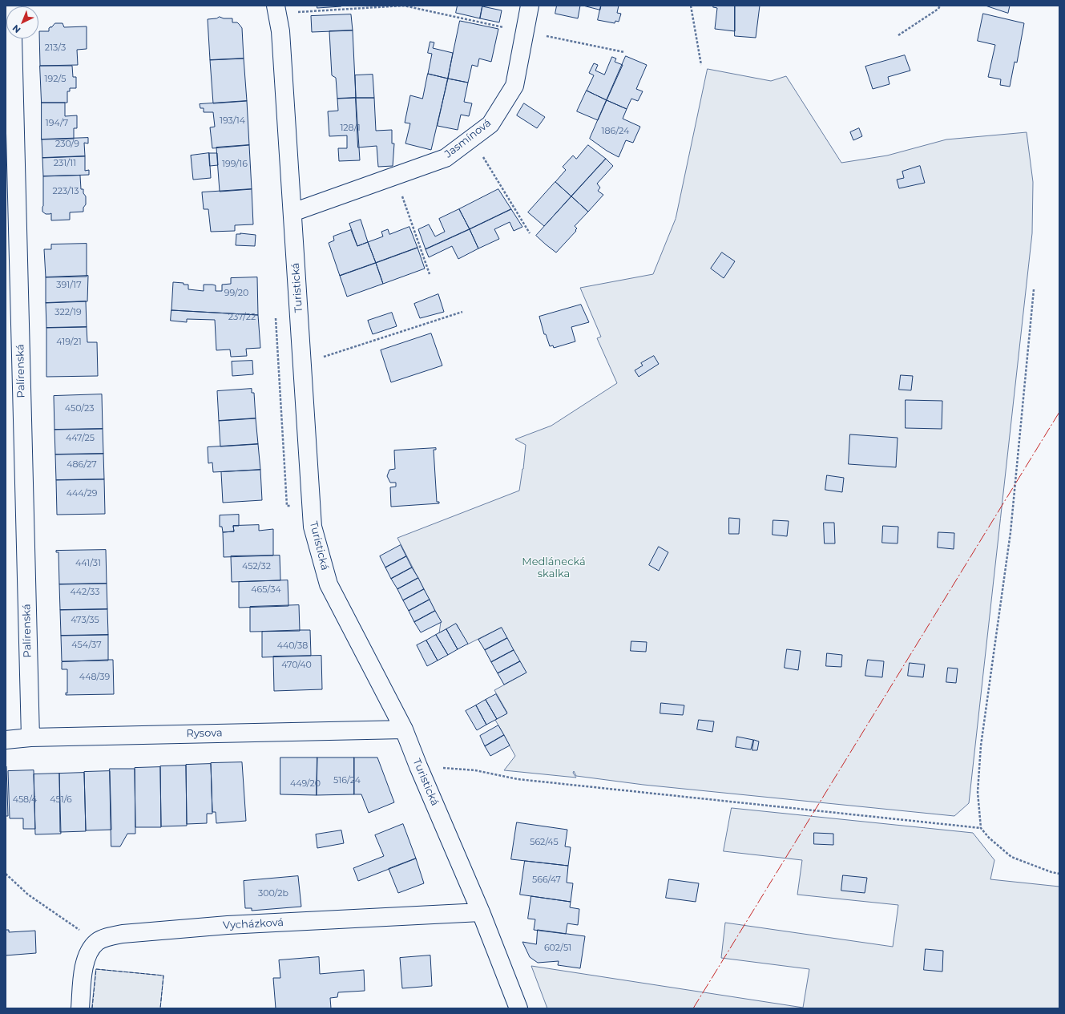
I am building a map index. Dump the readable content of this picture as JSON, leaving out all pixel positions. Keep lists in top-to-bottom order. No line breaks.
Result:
{"streets":{"street":["Jasmínová","Turistická","Palírenská","Rysova","Vycházková"]},"crossings":[["Jasmínová","Turistická"],["Turistická","Rysova"],["Turistická","Vycházková"],["Palírenská","Rysova"]],"parks":["Medlánecká skalka"],"house_numbers":["213/3","192/5","193/14","194/7","128/1","186/24","230/9","231/11","199/16","223/13","391/17","99/20","322/19","237/22","419/21","450/23","447/25","486/27","444/29","441/31","452/32","465/34","442/33","473/35","454/37","440/38","470/40","448/39","516/24","449/20","458/4","451/6","562/45","566/47","300/2b","602/51"],"north":"bottom left"}
